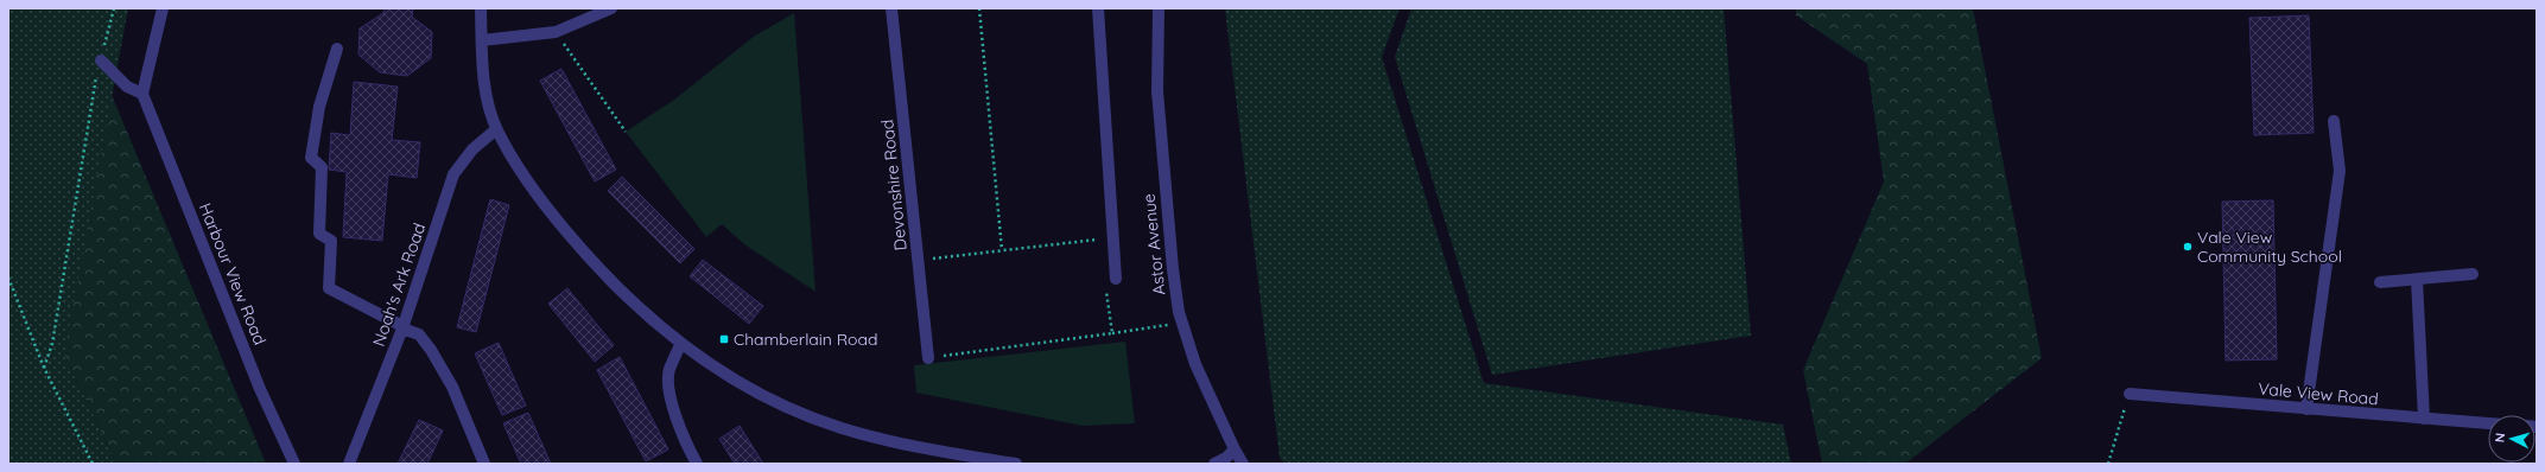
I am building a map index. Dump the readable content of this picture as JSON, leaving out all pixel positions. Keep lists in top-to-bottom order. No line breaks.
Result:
{"streets":{"street":["Devonshire Road","Astor Avenue","Harbour View Road","Noah's Ark Road","Vale View Road"]},"places":{"other":["Vale View Community School"],"transit":["Chamberlain Road"]},"north":"left"}
